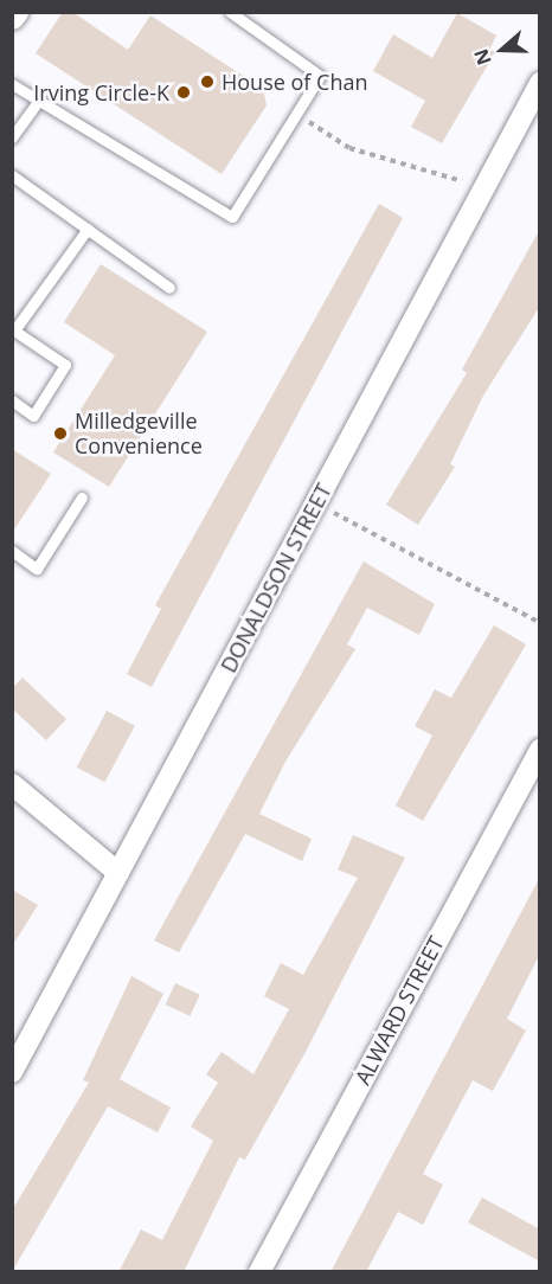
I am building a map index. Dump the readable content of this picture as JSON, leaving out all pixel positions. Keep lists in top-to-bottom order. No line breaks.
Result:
{"streets":{"street":["DONALDSON STREET","ALWARD STREET"]},"places":["House of Chan","Irving Circle-K","Milledgeville Convenience"],"north":"left"}
